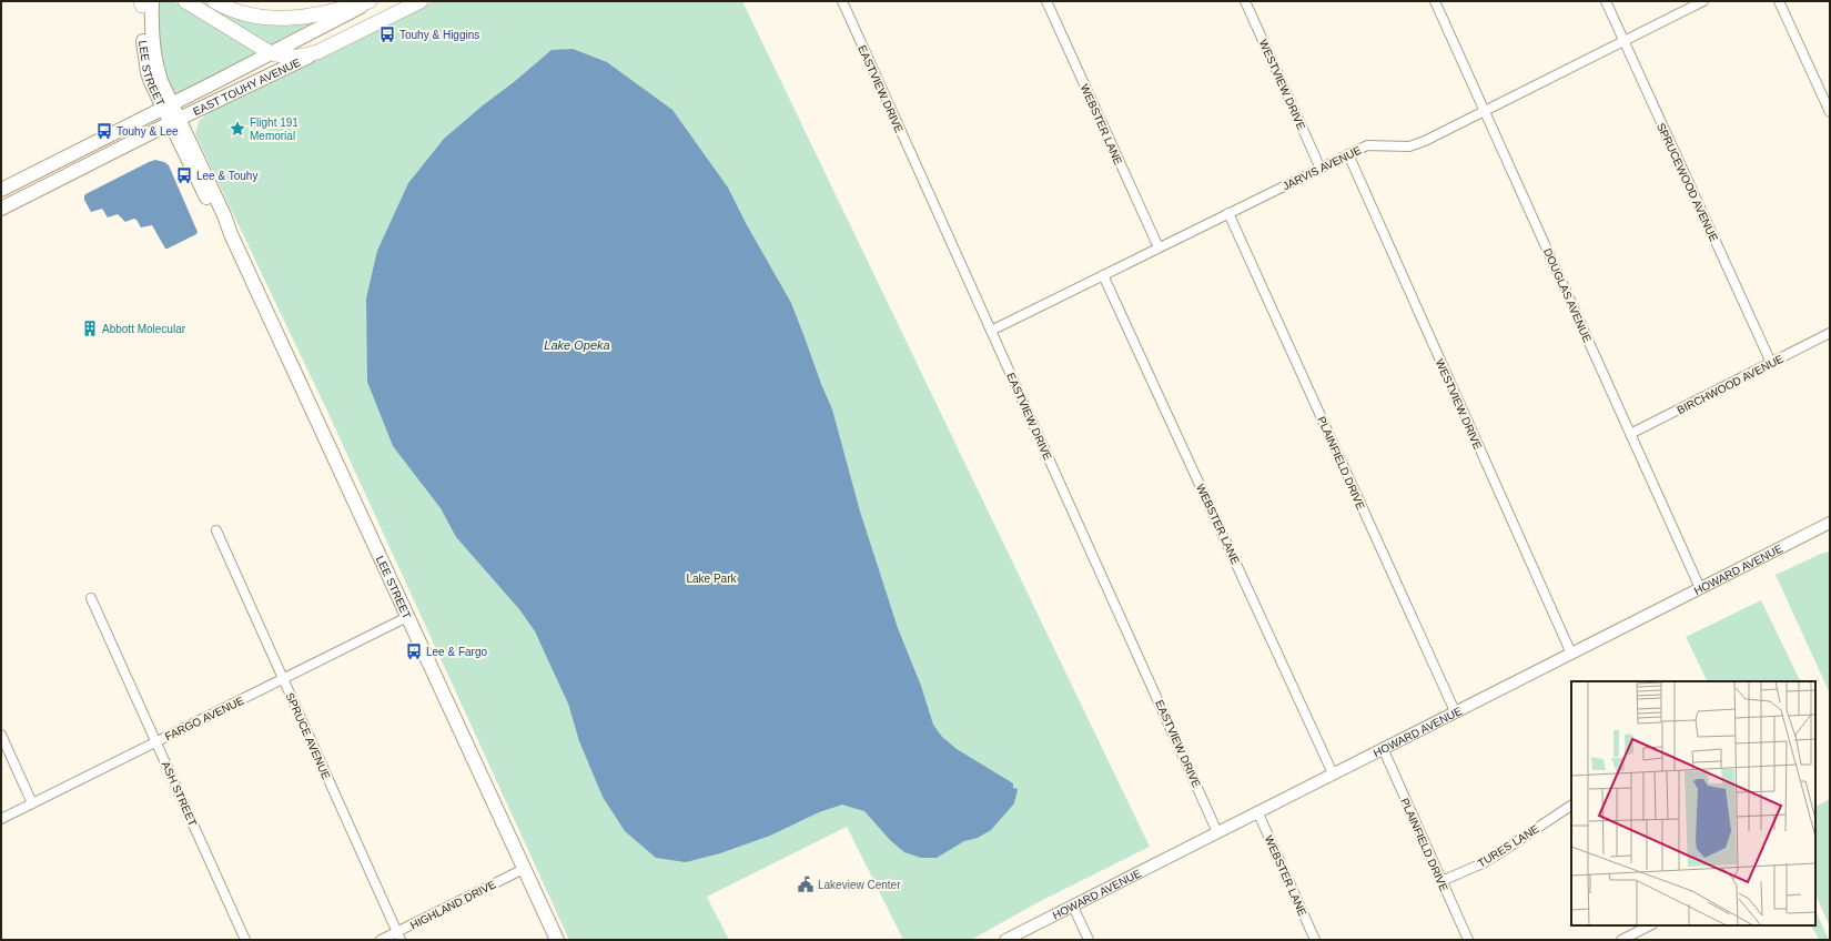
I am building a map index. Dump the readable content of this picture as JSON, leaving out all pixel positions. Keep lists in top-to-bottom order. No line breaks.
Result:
{"streets":{"main road":["LEE STREET","EAST TOUHY AVENUE"],"street":["WESTVIEW DRIVE","EASTVIEW DRIVE","WEBSTER LANE","JARVIS AVENUE","SPRUCEWOOD AVENUE","DOUGLAS AVENUE","BIRCHWOOD AVENUE","PLAINFIELD DRIVE","HOWARD AVENUE","FARGO AVENUE","SPRUCE AVENUE","ASH STREET","TURES LANE","HIGHLAND DRIVE"]},"crossings":[["LEE STREET","EAST TOUHY AVENUE"],["LEE STREET","FARGO AVENUE"],["LEE STREET","HIGHLAND DRIVE"],["WESTVIEW DRIVE","JARVIS AVENUE"],["WESTVIEW DRIVE","HOWARD AVENUE"],["EASTVIEW DRIVE","JARVIS AVENUE"],["EASTVIEW DRIVE","HOWARD AVENUE"],["WEBSTER LANE","JARVIS AVENUE"],["WEBSTER LANE","HOWARD AVENUE"],["JARVIS AVENUE","SPRUCEWOOD AVENUE"],["JARVIS AVENUE","DOUGLAS AVENUE"],["JARVIS AVENUE","PLAINFIELD DRIVE"],["SPRUCEWOOD AVENUE","BIRCHWOOD AVENUE"],["DOUGLAS AVENUE","BIRCHWOOD AVENUE"],["DOUGLAS AVENUE","HOWARD AVENUE"],["PLAINFIELD DRIVE","HOWARD AVENUE"],["PLAINFIELD DRIVE","TURES LANE"],["FARGO AVENUE","SPRUCE AVENUE"],["FARGO AVENUE","ASH STREET"],["SPRUCE AVENUE","HIGHLAND DRIVE"]],"water":["Lake Opeka"],"parks":["Lake Park"],"places":{"bus stop":["Touhy & Higgins","Touhy & Lee","Lee & Touhy","Lee & Fargo"],"place":["Flight 191 Memorial"],"building":["Abbott Molecular"],"public building":["Lakeview Center"]}}
